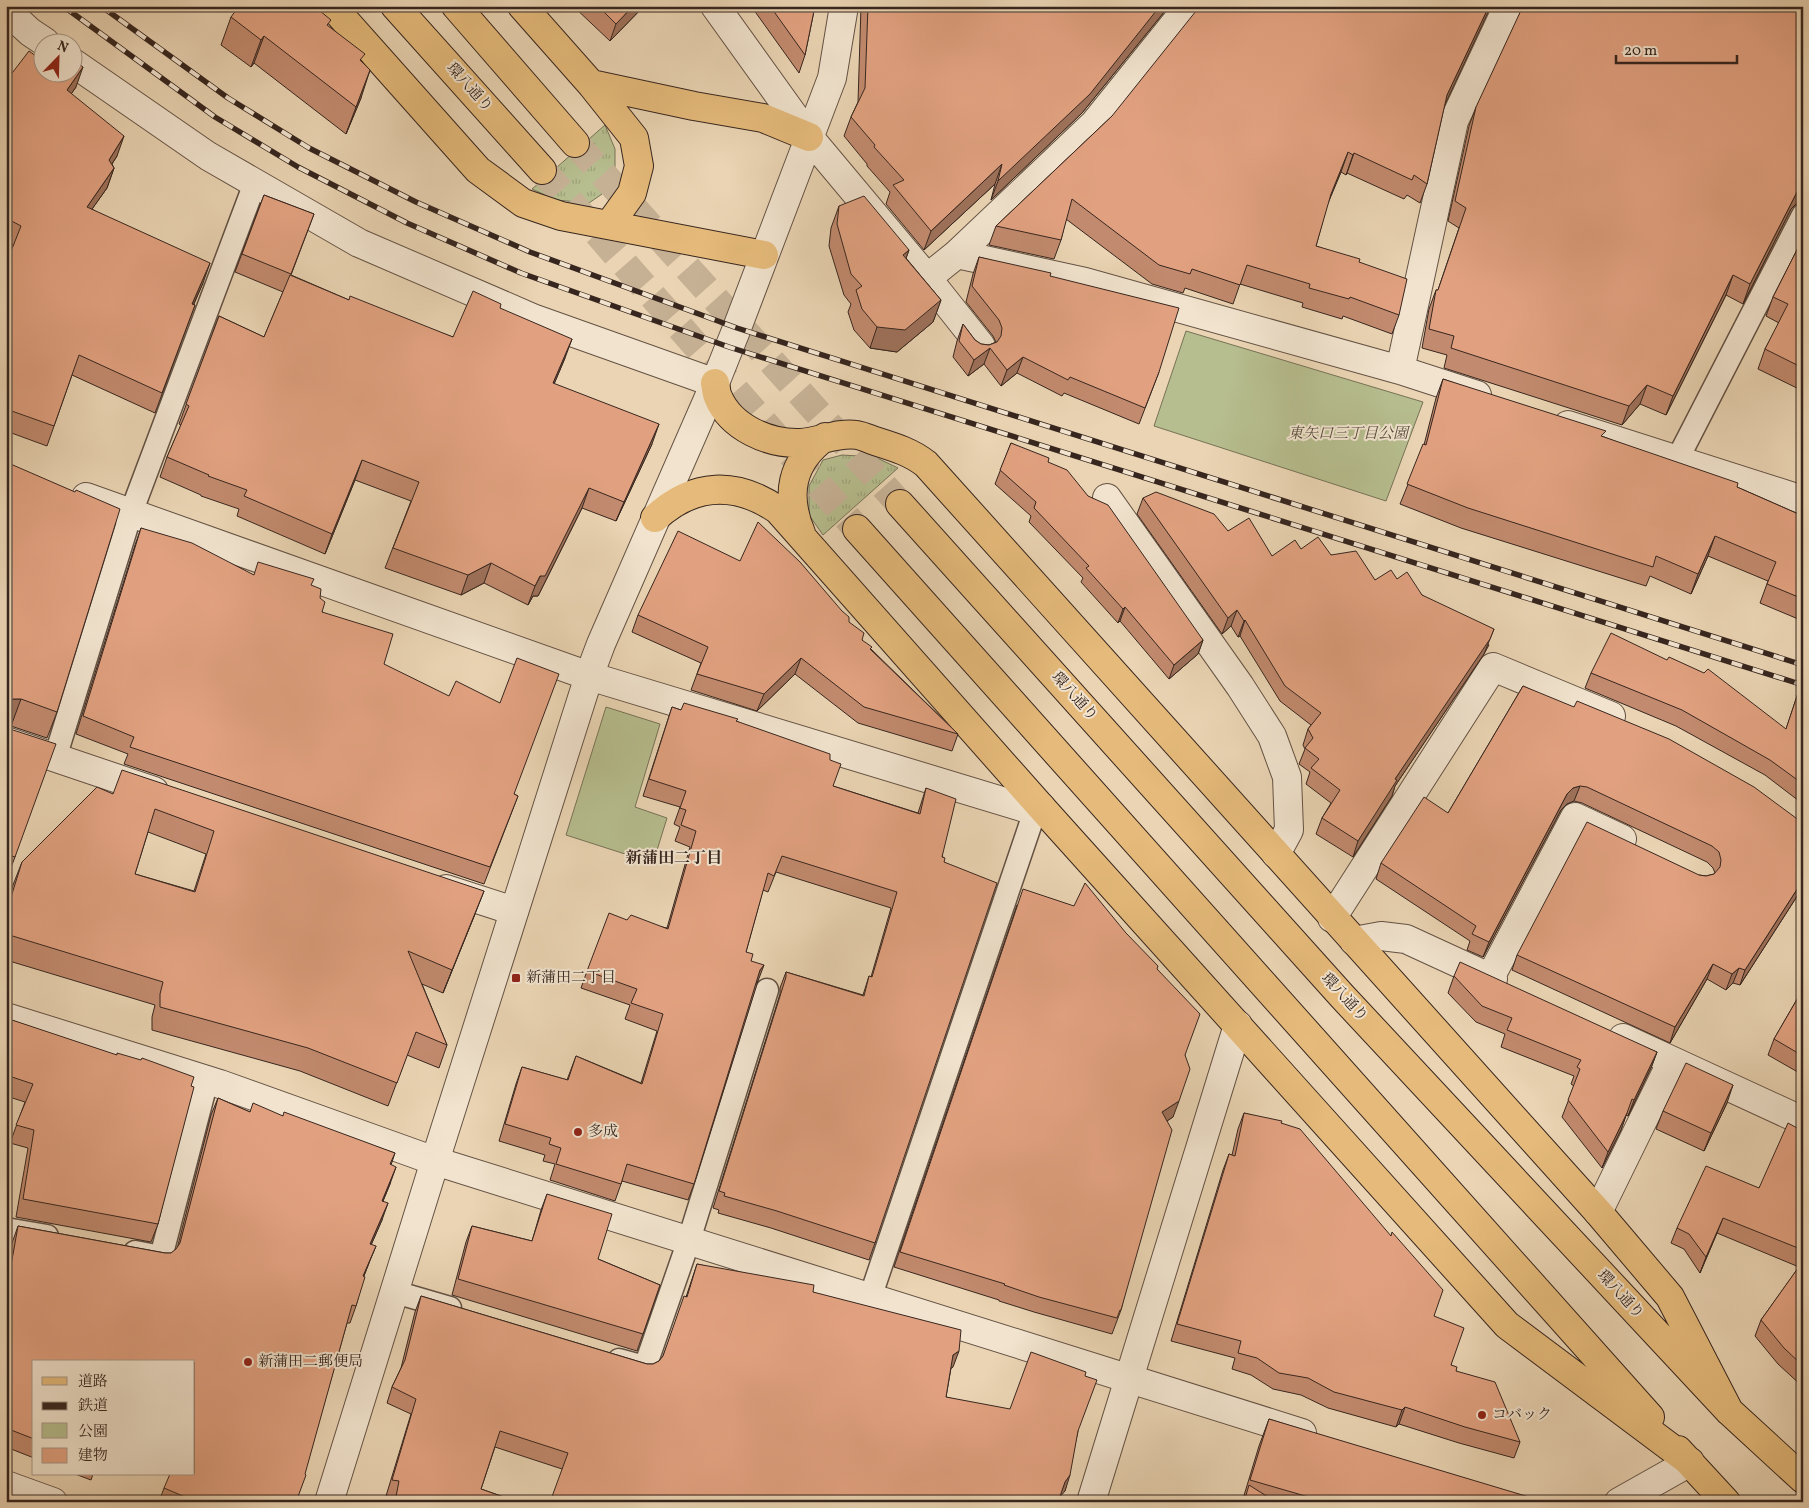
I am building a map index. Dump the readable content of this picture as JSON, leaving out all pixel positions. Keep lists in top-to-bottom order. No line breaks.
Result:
{"streets":{"main road":["環八通り"]},"districts":["新蒲田二丁目"],"parks":["東矢口三丁目公園"],"places":{"transit":["新蒲田二丁目"],"other":["多成","新蒲田二郵便局","コバック"]},"legend":["道路","鉄道","公園","建物"],"scale_bar":"20 m","north":"top right"}
